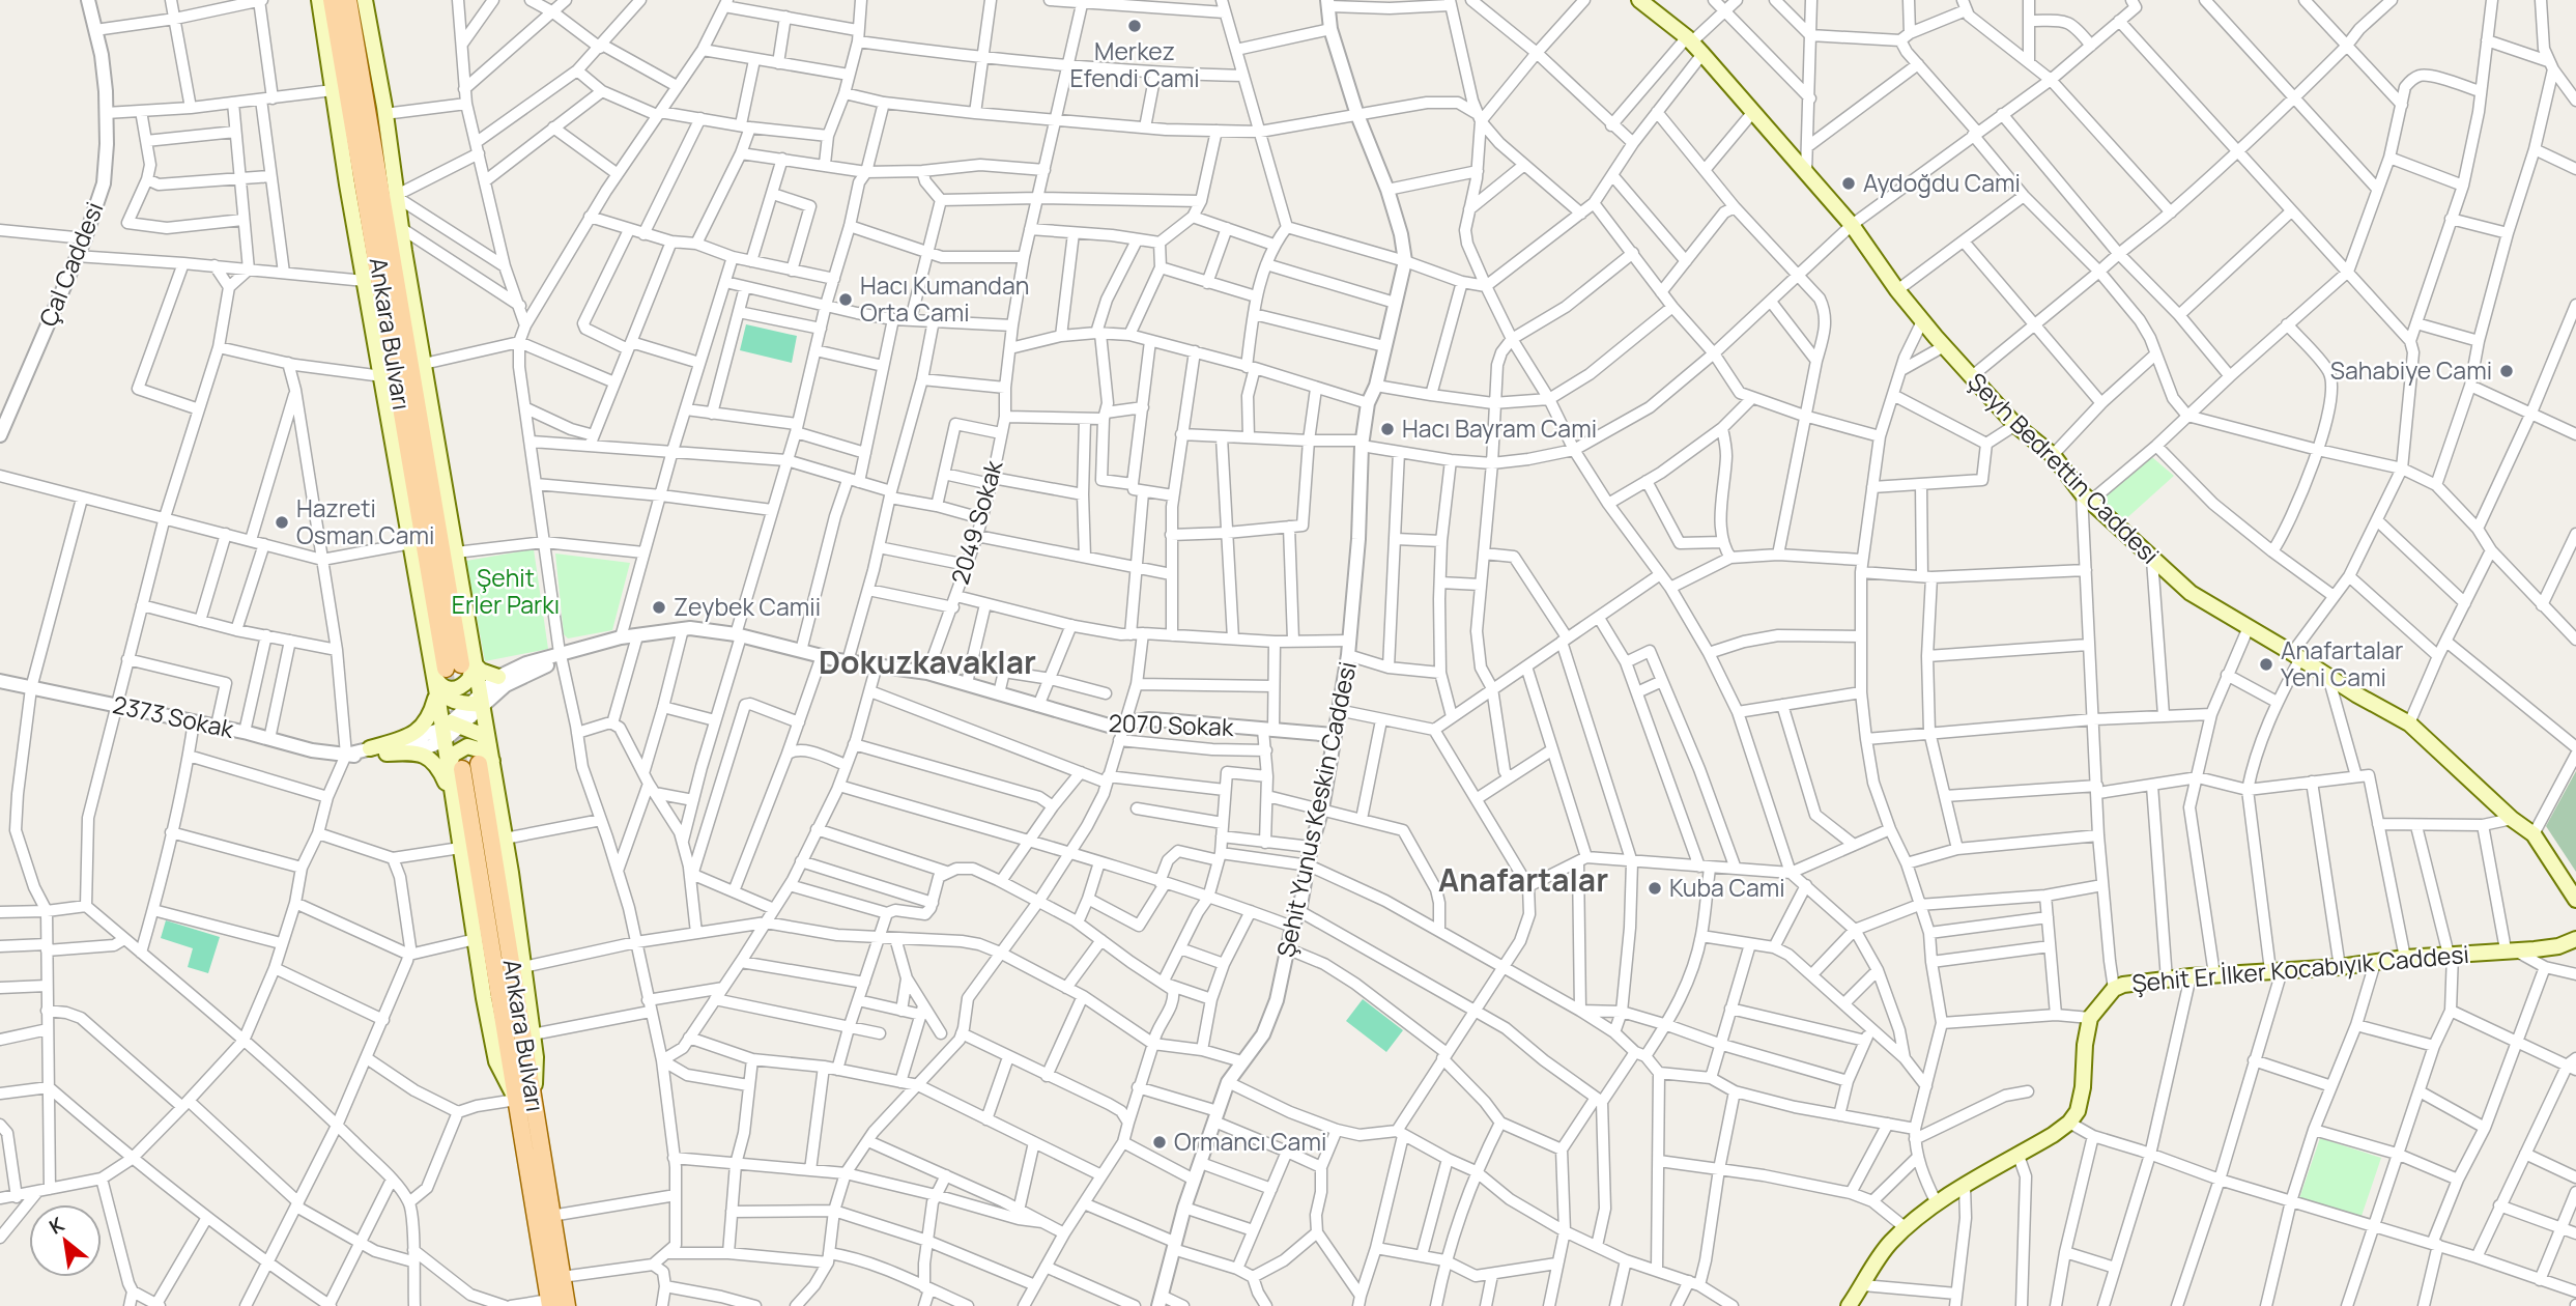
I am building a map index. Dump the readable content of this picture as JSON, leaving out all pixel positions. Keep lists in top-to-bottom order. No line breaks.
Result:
{"streets":{"main road":["Ankara Bulvarı","Şeyh Bedrettin Caddesi","Şehit Er İlker Kocabıyık Caddesi"],"street":["Çal Caddesi","2049 Sokak","2373 Sokak","2070 Sokak","Şehit Yunus Keskin Caddesi"]},"crossings":[["2049 Sokak","2070 Sokak"],["2070 Sokak","Şehit Yunus Keskin Caddesi"]],"districts":["Dokuzkavaklar","Anafartalar"],"parks":["Şehit Erler Parkı"],"places":["Merkez Efendi Cami","Aydoğdu Cami","Hacı Kumandan Orta Cami","Sahabiye Cami","Hacı Bayram Cami","Hazreti Osman Cami","Zeybek Camii","Anafartalar Yeni Cami","Kuba Cami","Ormancı Cami"],"north":"top left"}
